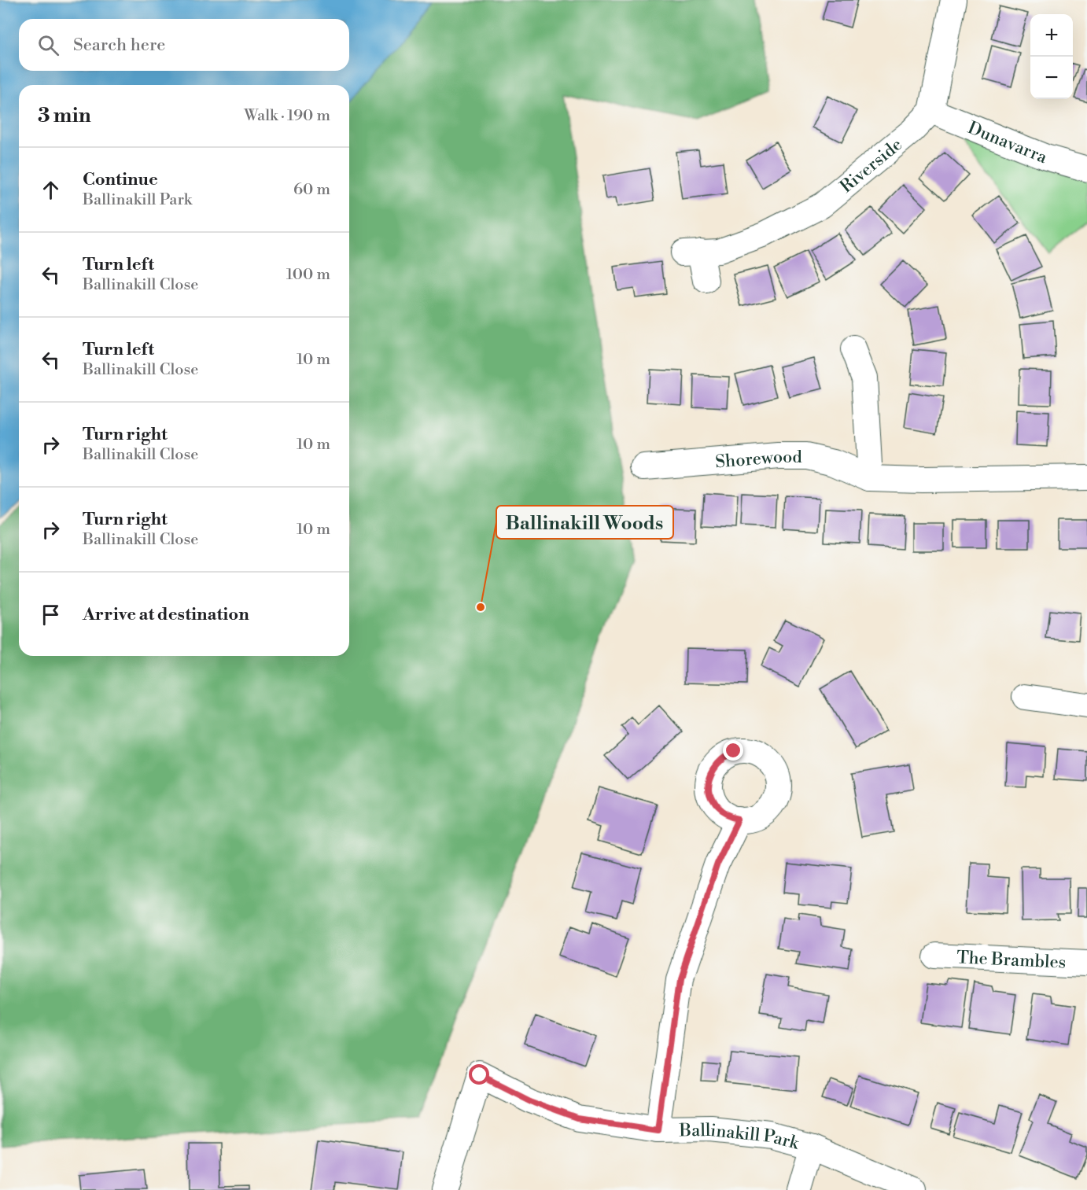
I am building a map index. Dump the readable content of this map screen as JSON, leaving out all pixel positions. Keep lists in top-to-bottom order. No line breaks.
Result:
{"streets":{"street":["Dunavarra","Riverside","Shorewood","The Brambles","Ballinakill Park"]},"crossings":[["Dunavarra","Riverside"]],"places":["Ballinakill Woods"],"page":{"map_buttons":["+","−"],"search":"Search here","heading":["3 min","Walk · 190 m"],"list":[["Continue","Ballinakill Park","60 m"],["Turn left","Ballinakill Close","100 m"],["Turn left","Ballinakill Close","10 m"],["Turn right","Ballinakill Close","10 m"],["Turn right","Ballinakill Close","10 m"],"Arrive at destination"]}}
